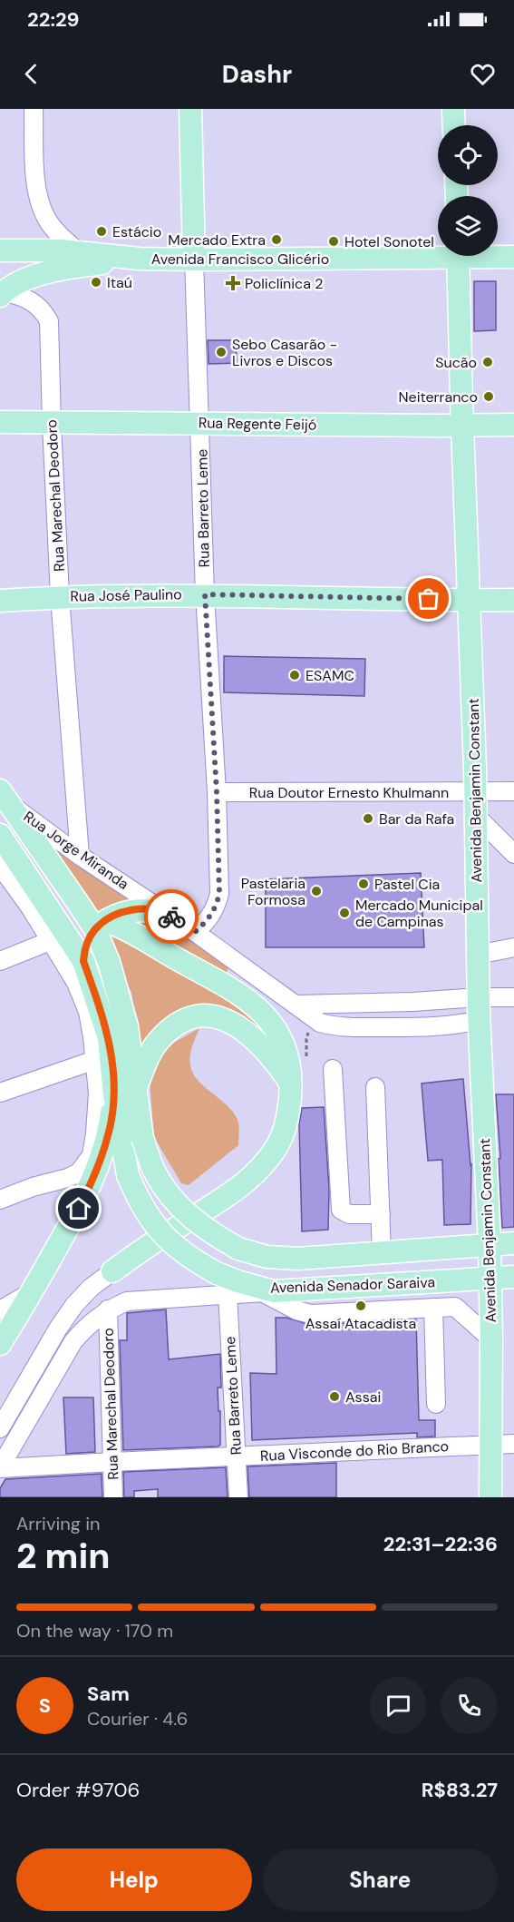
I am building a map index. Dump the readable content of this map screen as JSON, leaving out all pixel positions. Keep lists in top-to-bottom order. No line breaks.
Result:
{"streets":{"main road":["Avenida Francisco Glicério","Rua Regente Feijó","Rua Barreto Leme","Rua José Paulino","Avenida Benjamin Constant","Rua Jorge Miranda","Avenida Senador Saraiva"],"street":["Rua Marechal Deodoro","Rua Doutor Ernesto Khulmann","Rua Visconde do Rio Branco"]},"crossings":[["Avenida Francisco Glicério","Rua Barreto Leme"],["Rua Regente Feijó","Rua Marechal Deodoro"],["Rua Regente Feijó","Rua Barreto Leme"],["Rua Regente Feijó","Avenida Benjamin Constant"],["Rua Marechal Deodoro","Rua José Paulino"],["Rua Marechal Deodoro","Rua Jorge Miranda"],["Rua Marechal Deodoro","Rua Visconde do Rio Branco"],["Rua Barreto Leme","Rua José Paulino"],["Rua Barreto Leme","Rua Doutor Ernesto Khulmann"],["Rua Barreto Leme","Rua Jorge Miranda"],["Rua Barreto Leme","Rua Visconde do Rio Branco"],["Rua José Paulino","Avenida Benjamin Constant"],["Avenida Benjamin Constant","Rua Doutor Ernesto Khulmann"],["Avenida Benjamin Constant","Rua Jorge Miranda"],["Avenida Benjamin Constant","Avenida Senador Saraiva"],["Avenida Benjamin Constant","Rua Visconde do Rio Branco"],["Rua Jorge Miranda","Avenida Senador Saraiva"]],"places":{"other":["Estácio","Mercado Extra","Hotel Sonotel","Itaú","Sebo Casarão - Livros e Discos","Sucão","Neiterranco","ESAMC","Bar da Rafa","Pastel Cia","Pastelaria Formosa","Mercado Municipal de Campinas","Assaí Atacadista","Assai"],"health":["Policlínica 2"]},"page":{"status":"22:29","header":"Dashr","heading":["2 min","Arriving in","22:31–22:36"],"panel":["Sam","Courier · 4.6","Order #9706","R$83.27"],"bar":"On the way · 170 m","round":"S","buttons":["Help","Share"]}}
